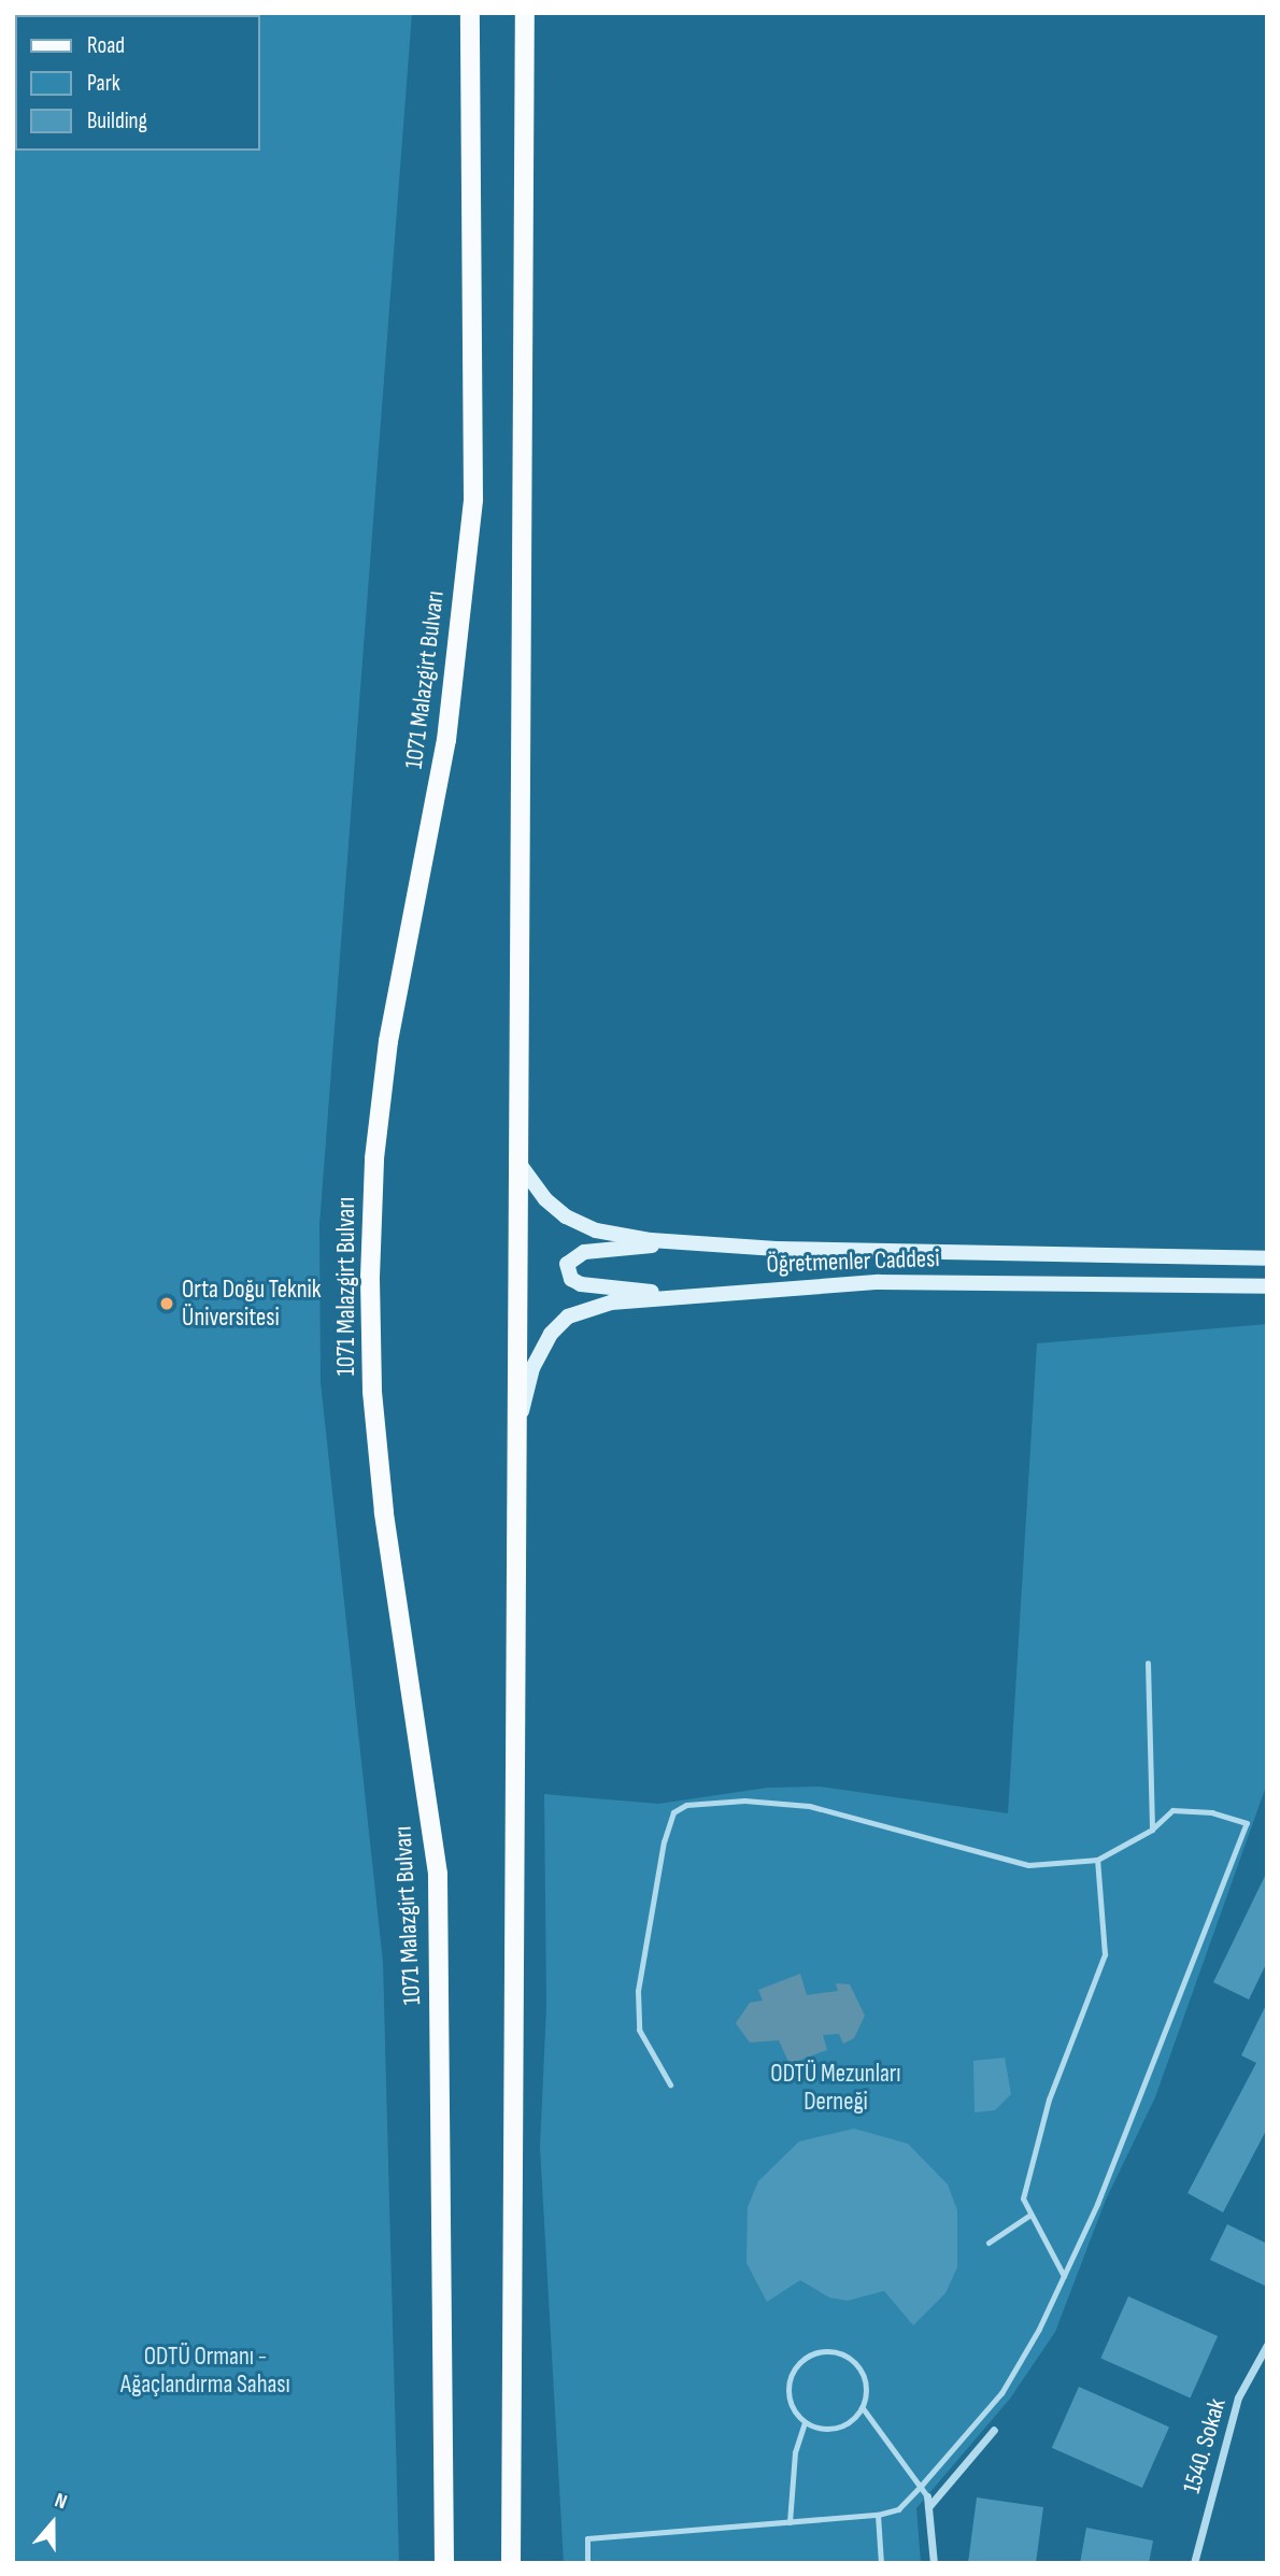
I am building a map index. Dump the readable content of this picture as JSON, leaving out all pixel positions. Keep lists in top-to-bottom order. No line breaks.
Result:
{"streets":{"main road":["1071 Malazgirt Bulvarı","Öğretmenler Caddesi"],"street":["1540. Sokak"]},"parks":["ODTÜ Mezunları Derneği","ODTÜ Ormanı - Ağaçlandırma Sahası"],"places":["Orta Doğu Teknik Üniversitesi"],"legend":["Road","Park","Building"],"north":"top"}
